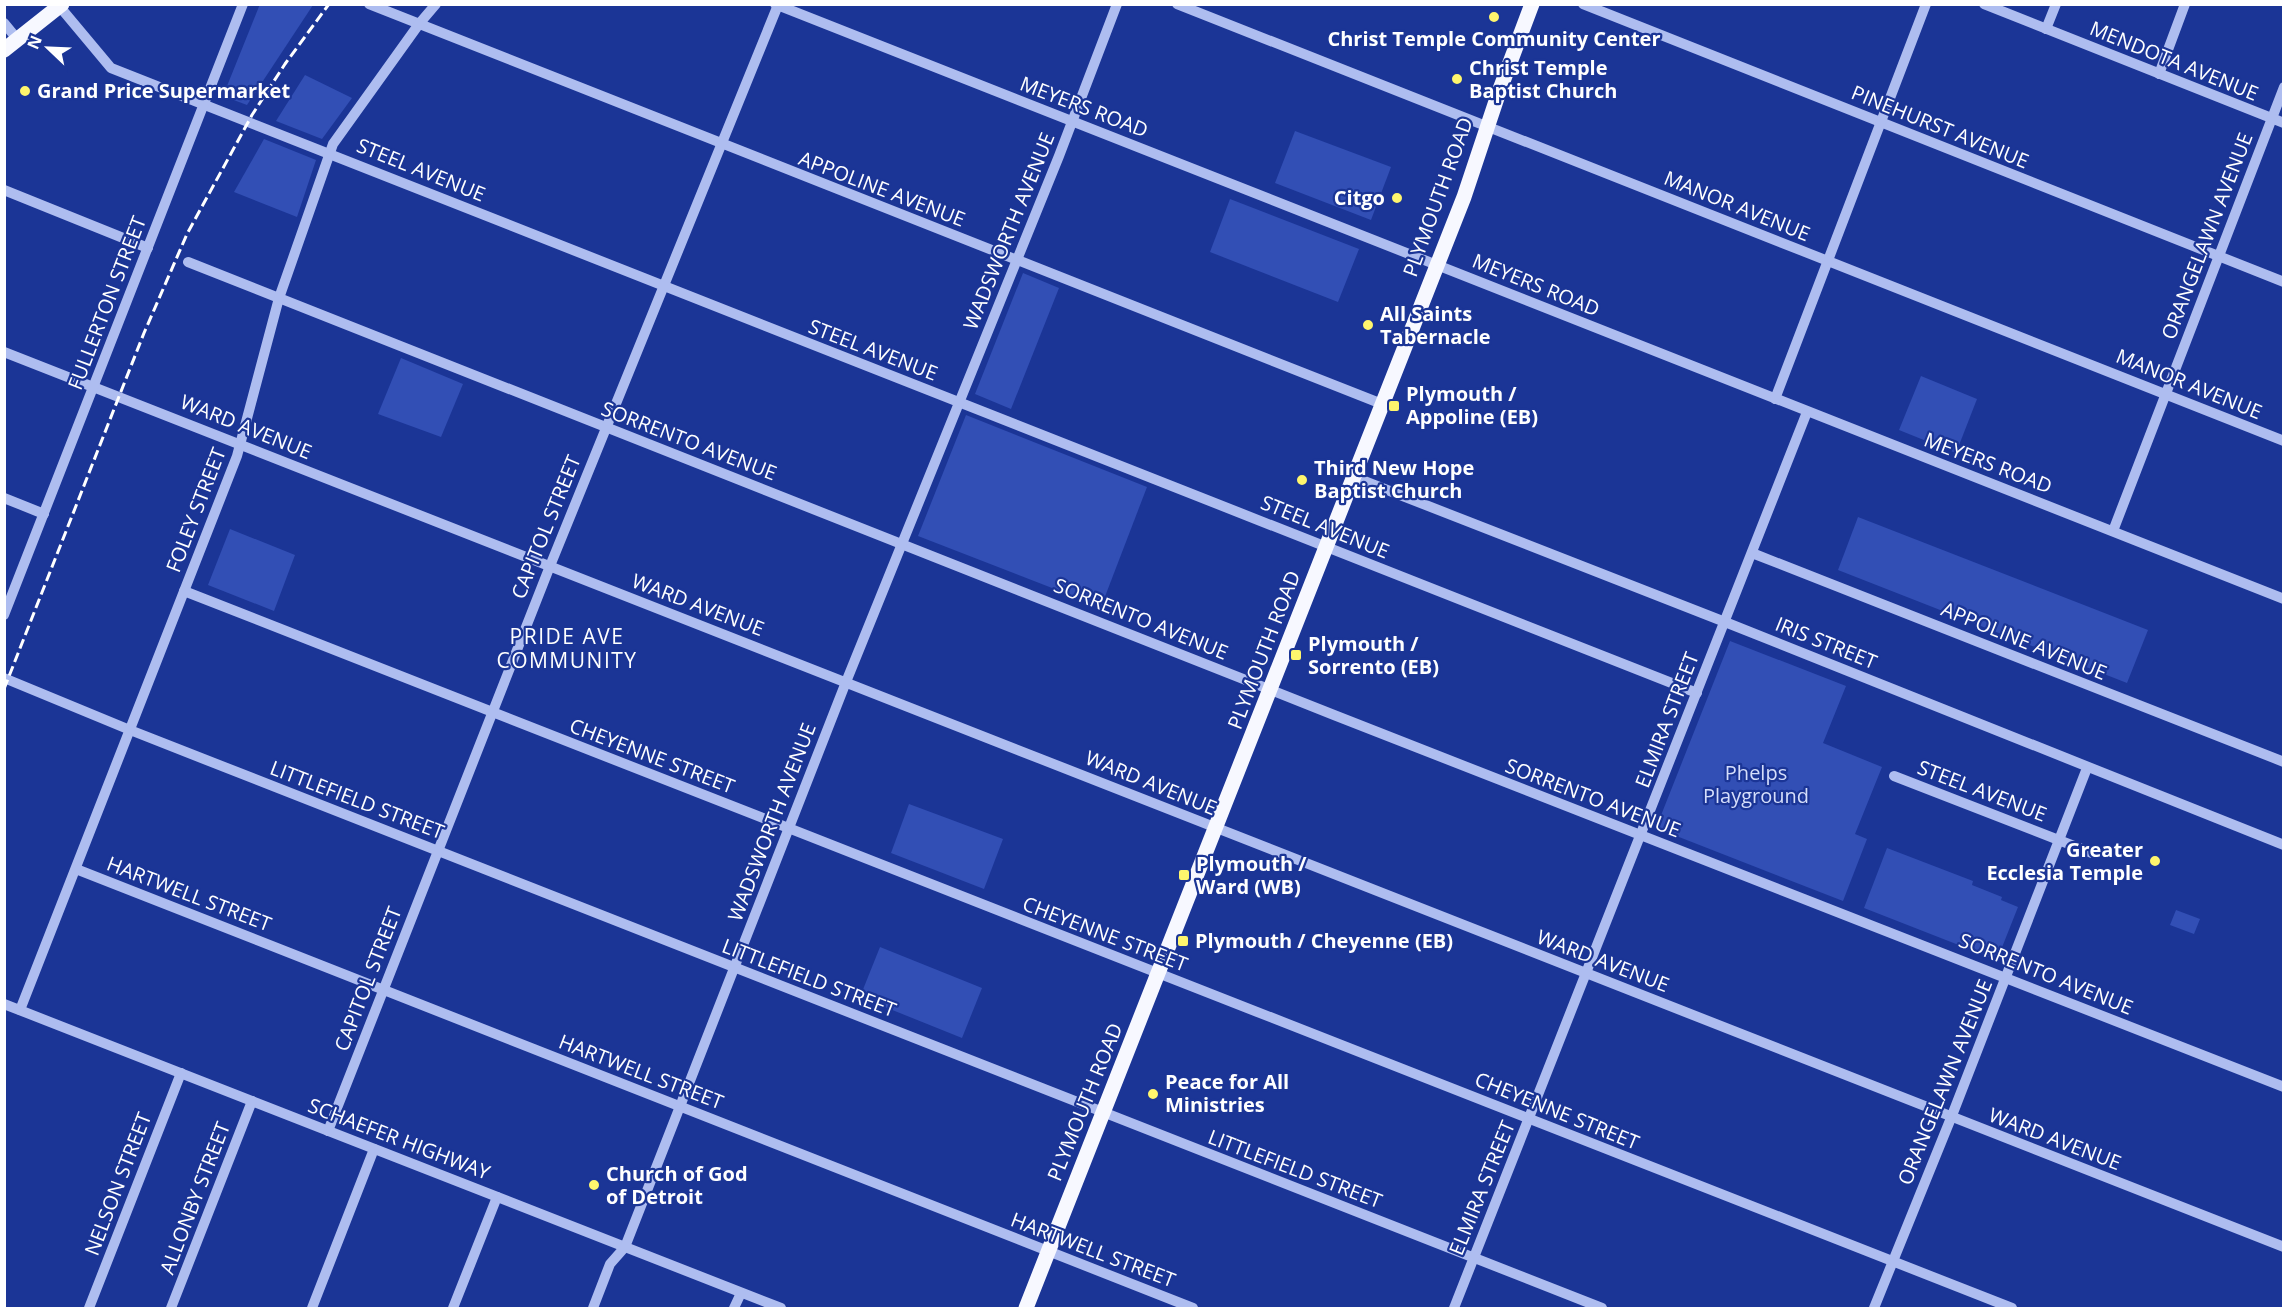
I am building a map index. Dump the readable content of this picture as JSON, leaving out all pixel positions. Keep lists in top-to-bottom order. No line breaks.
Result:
{"streets":{"main road":["PLYMOUTH ROAD"],"street":["MENDOTA AVENUE","MEYERS ROAD","PINEHURST AVENUE","STEEL AVENUE","APPOLINE AVENUE","MANOR AVENUE","WADSWORTH AVENUE","ORANGELAWN AVENUE","FULLERTON STREET","WARD AVENUE","SORRENTO AVENUE","FOLEY STREET","CAPITOL STREET","IRIS STREET","ELMIRA STREET","CHEYENNE STREET","LITTLEFIELD STREET","HARTWELL STREET","SCHAEFER HIGHWAY","NELSON STREET","ALLONBY STREET"]},"crossings":[["MENDOTA AVENUE","ORANGELAWN AVENUE"],["MEYERS ROAD","PLYMOUTH ROAD"],["MEYERS ROAD","WADSWORTH AVENUE"],["MEYERS ROAD","ORANGELAWN AVENUE"],["MEYERS ROAD","CAPITOL STREET"],["MEYERS ROAD","ELMIRA STREET"],["PINEHURST AVENUE","ORANGELAWN AVENUE"],["STEEL AVENUE","PLYMOUTH ROAD"],["STEEL AVENUE","WADSWORTH AVENUE"],["STEEL AVENUE","ORANGELAWN AVENUE"],["STEEL AVENUE","FULLERTON STREET"],["STEEL AVENUE","FOLEY STREET"],["STEEL AVENUE","CAPITOL STREET"],["STEEL AVENUE","ELMIRA STREET"],["APPOLINE AVENUE","PLYMOUTH ROAD"],["APPOLINE AVENUE","WADSWORTH AVENUE"],["APPOLINE AVENUE","FOLEY STREET"],["APPOLINE AVENUE","CAPITOL STREET"],["APPOLINE AVENUE","ELMIRA STREET"],["PLYMOUTH ROAD","MANOR AVENUE"],["PLYMOUTH ROAD","WARD AVENUE"],["PLYMOUTH ROAD","SORRENTO AVENUE"],["PLYMOUTH ROAD","IRIS STREET"],["PLYMOUTH ROAD","CHEYENNE STREET"],["PLYMOUTH ROAD","LITTLEFIELD STREET"],["PLYMOUTH ROAD","HARTWELL STREET"],["MANOR AVENUE","ORANGELAWN AVENUE"],["WADSWORTH AVENUE","WARD AVENUE"],["WADSWORTH AVENUE","SORRENTO AVENUE"],["WADSWORTH AVENUE","CHEYENNE STREET"],["WADSWORTH AVENUE","LITTLEFIELD STREET"],["WADSWORTH AVENUE","HARTWELL STREET"],["WADSWORTH AVENUE","SCHAEFER HIGHWAY"],["ORANGELAWN AVENUE","WARD AVENUE"],["ORANGELAWN AVENUE","SORRENTO AVENUE"],["ORANGELAWN AVENUE","IRIS STREET"],["ORANGELAWN AVENUE","CHEYENNE STREET"],["FULLERTON STREET","WARD AVENUE"],["WARD AVENUE","FOLEY STREET"],["WARD AVENUE","CAPITOL STREET"],["WARD AVENUE","ELMIRA STREET"],["SORRENTO AVENUE","FOLEY STREET"],["SORRENTO AVENUE","CAPITOL STREET"],["SORRENTO AVENUE","ELMIRA STREET"],["FOLEY STREET","CHEYENNE STREET"],["FOLEY STREET","LITTLEFIELD STREET"],["FOLEY STREET","HARTWELL STREET"],["FOLEY STREET","SCHAEFER HIGHWAY"],["CAPITOL STREET","CHEYENNE STREET"],["CAPITOL STREET","LITTLEFIELD STREET"],["CAPITOL STREET","HARTWELL STREET"],["CAPITOL STREET","SCHAEFER HIGHWAY"],["IRIS STREET","ELMIRA STREET"],["ELMIRA STREET","CHEYENNE STREET"],["ELMIRA STREET","LITTLEFIELD STREET"],["SCHAEFER HIGHWAY","NELSON STREET"],["SCHAEFER HIGHWAY","ALLONBY STREET"]],"districts":["PRIDE AVE COMMUNITY"],"parks":["Phelps Playground"],"places":{"other":["Christ Temple Community Center","Christ Temple Baptist Church","Grand Price Supermarket","Citgo","All Saints Tabernacle","Third New Hope Baptist Church","Greater Ecclesia Temple","Peace for All Ministries","Church of God of Detroit"],"transit":["Plymouth / Appoline (EB)","Plymouth / Sorrento (EB)","Plymouth / Ward (WB)","Plymouth / Cheyenne (EB)"]},"north":"top left"}
